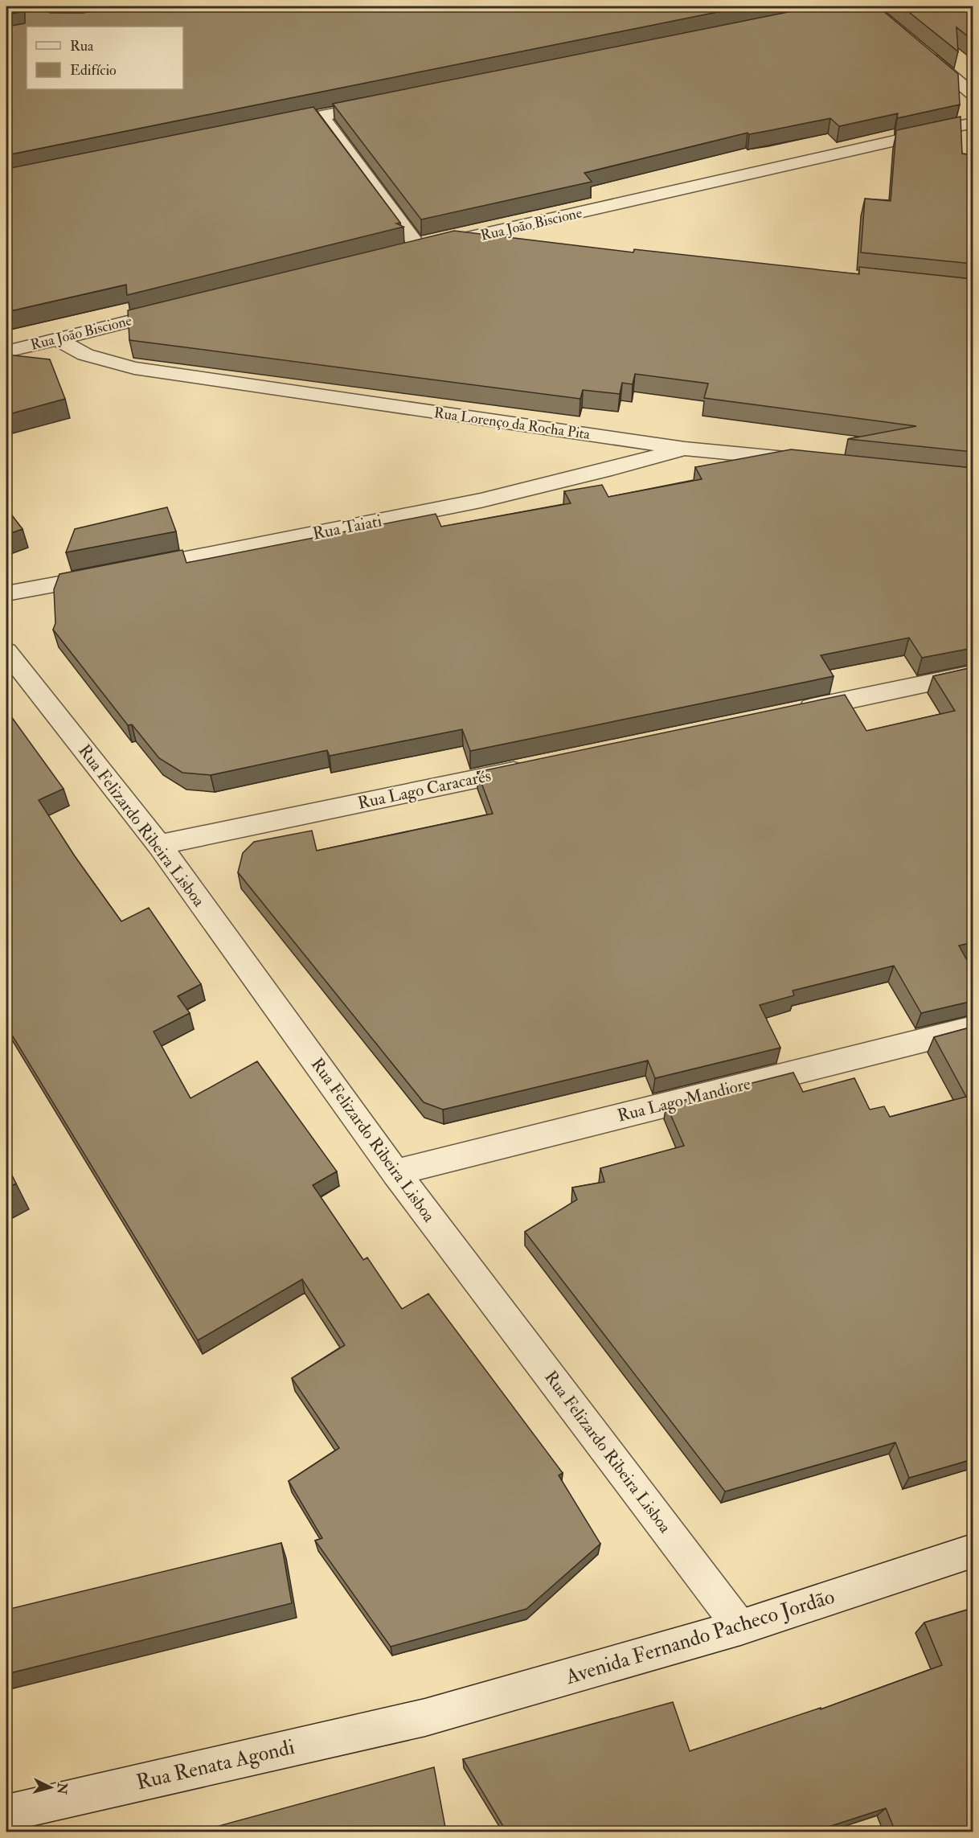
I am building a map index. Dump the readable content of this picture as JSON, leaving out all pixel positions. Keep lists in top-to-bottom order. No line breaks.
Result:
{"streets":{"street":["Rua João Biscione","Rua Lorenço da Rocha Pita","Rua Taiati","Rua Lago Caracarés","Rua Felizardo Ribeira Lisboa","Rua Lago Mandiore","Avenida Fernando Pacheco Jordão","Rua Renata Agondi"]},"crossings":[["Rua João Biscione","Rua Lorenço da Rocha Pita"],["Rua Lorenço da Rocha Pita","Rua Taiati"],["Rua Lago Caracarés","Rua Felizardo Ribeira Lisboa"],["Rua Felizardo Ribeira Lisboa","Rua Lago Mandiore"],["Rua Felizardo Ribeira Lisboa","Avenida Fernando Pacheco Jordão"],["Avenida Fernando Pacheco Jordão","Rua Renata Agondi"]],"legend":["Rua","Edifício"],"north":"right"}
